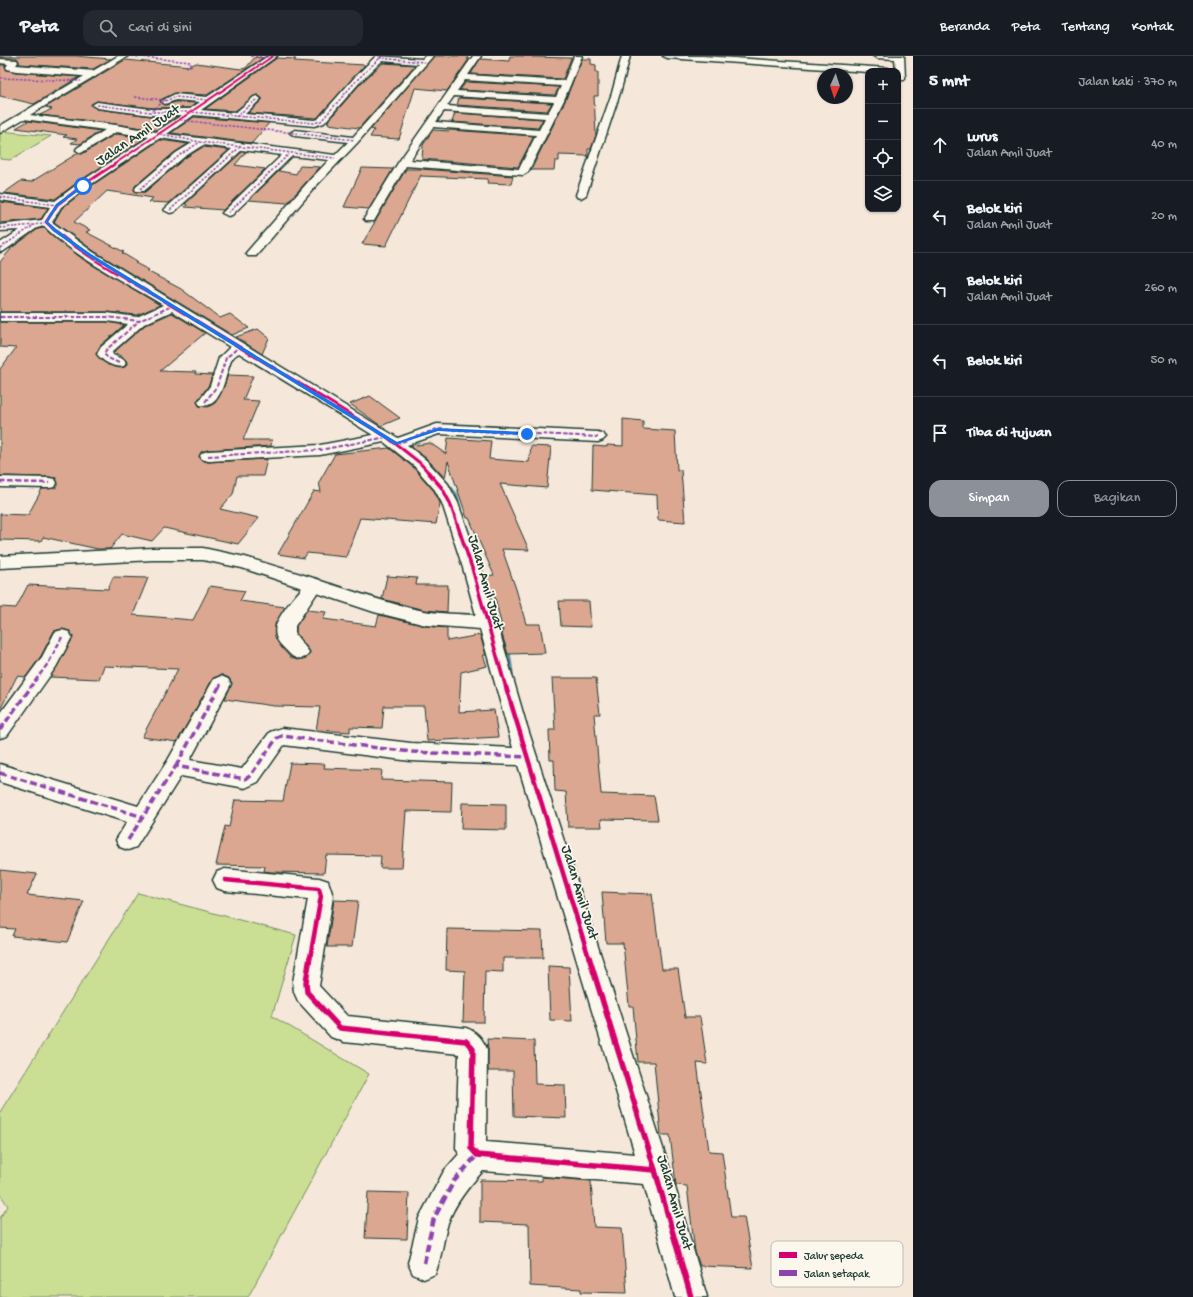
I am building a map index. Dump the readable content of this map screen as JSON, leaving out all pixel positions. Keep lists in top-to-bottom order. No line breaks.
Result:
{"streets":{"street":["Jalan Amil Juat"]},"legend":["Jalur sepeda","Jalan setapak"],"north":"bottom","page":{"header":"Peta","search":"Cari di sini","nav":["Beranda","Peta","Tentang","Kontak"],"heading":["5 mnt","Jalan kaki · 370 m"],"map_buttons":["+","−"],"list":[["Lurus","Jalan Amil Juat","40 m"],["Belok kiri","Jalan Amil Juat","20 m"],["Belok kiri","Jalan Amil Juat","260 m"],["Belok kiri","50 m"],"Tiba di tujuan"],"buttons":["Simpan","Bagikan"]}}
